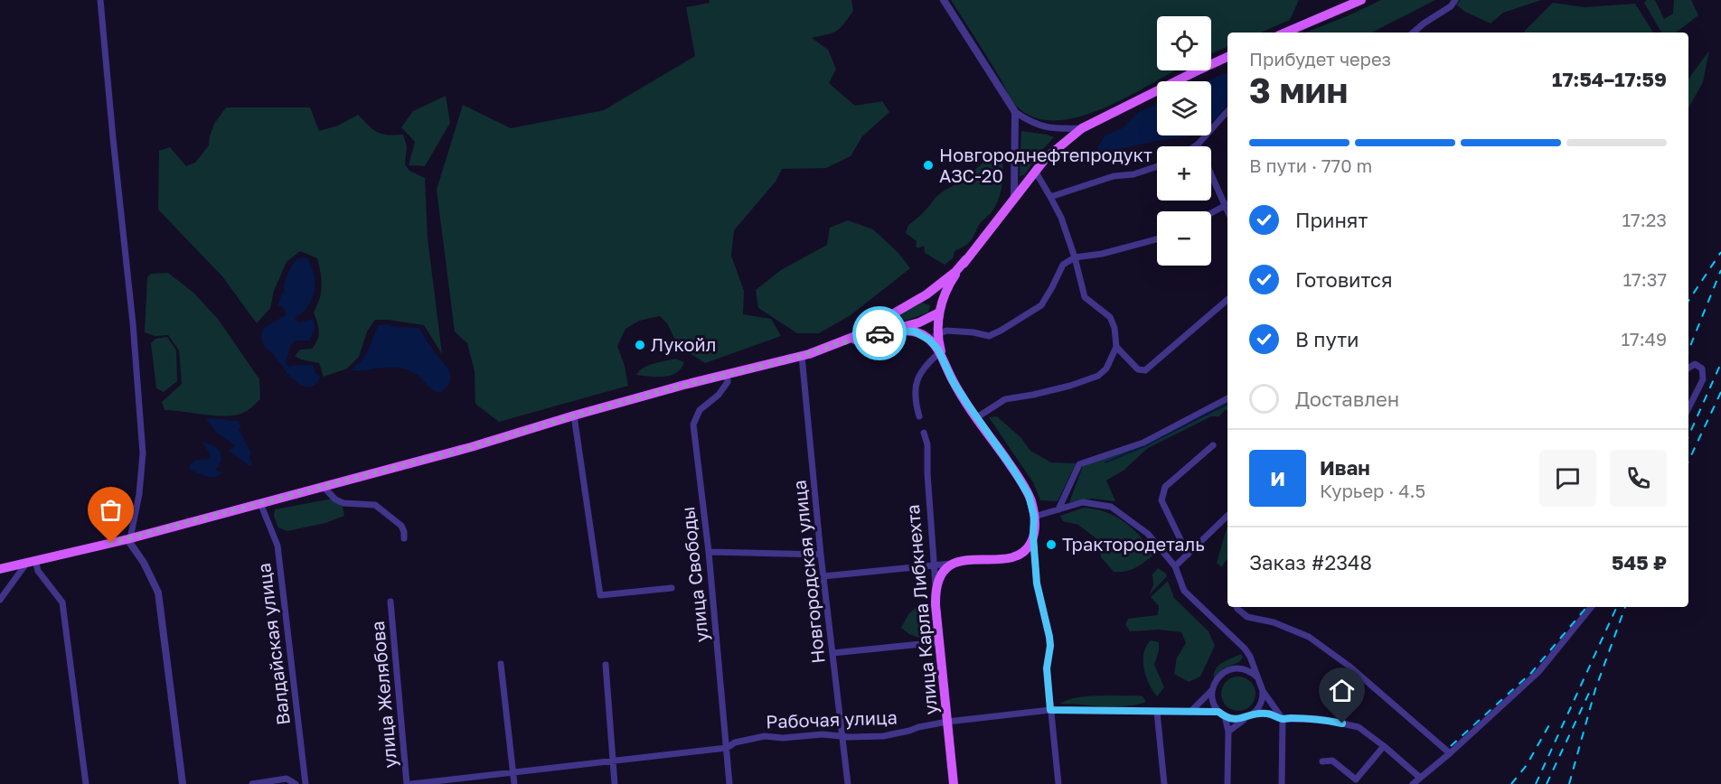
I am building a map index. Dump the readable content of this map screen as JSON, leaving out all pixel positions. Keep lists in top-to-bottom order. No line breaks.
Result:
{"streets":{"main road":["улица Карла Либкнехта"],"street":["Новгородская улица","улица Свободы","Валдайская улица","улица Желябова","Рабочая улица"]},"crossings":[["Новгородская улица","Рабочая улица"],["улица Свободы","Рабочая улица"],["улица Карла Либкнехта","Рабочая улица"]],"places":["Новгороднефтепродукт АЗС-20","Лукойл","Трактородеталь"],"page":{"map_buttons":["+","−"],"heading":["3 мин","Прибудет через","17:54–17:59"],"panel":["Иван","Курьер · 4.5","Заказ #2348","545 ₽"],"bar":"В пути · 770 m","list":[["Принят","17:23"],["Готовится","17:37"],["В пути","17:49"],"Доставлен"],"round":"И"}}
